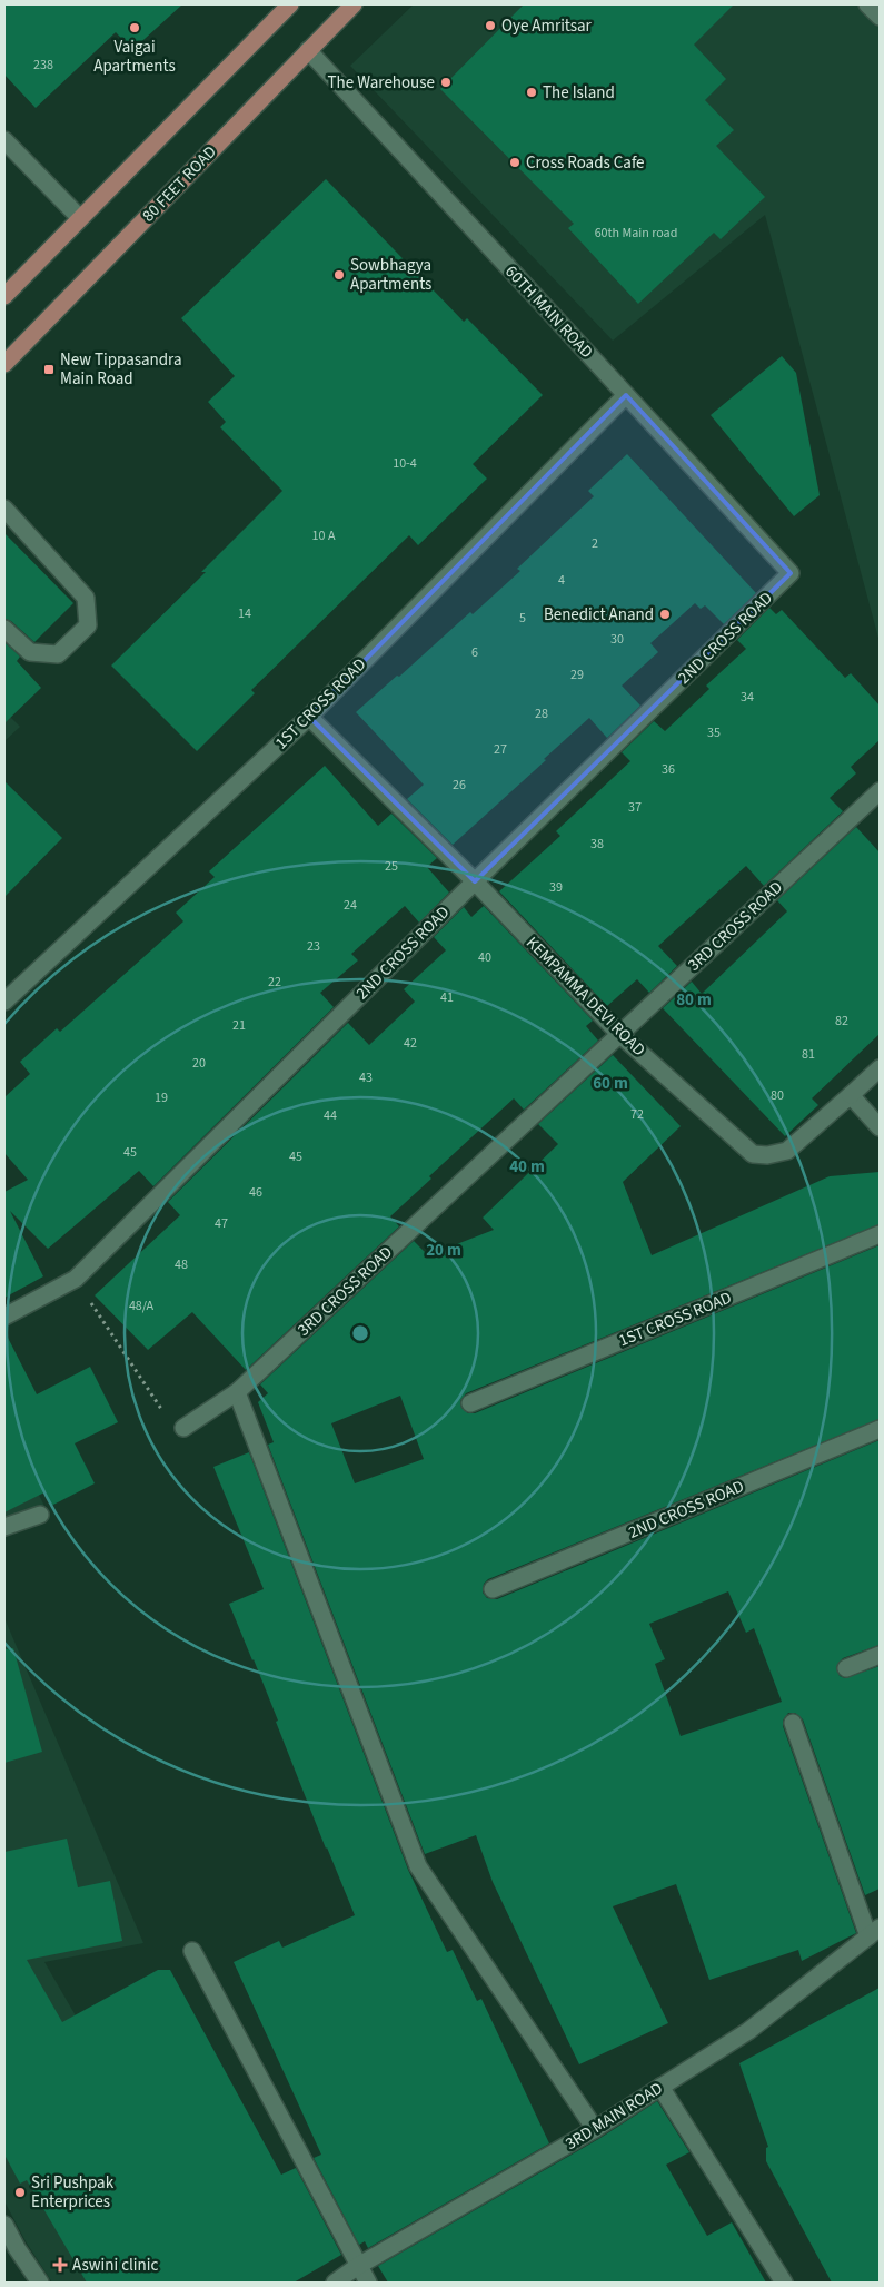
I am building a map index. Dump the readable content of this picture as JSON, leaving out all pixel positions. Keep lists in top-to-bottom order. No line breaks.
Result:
{"streets":{"main road":["80 FEET ROAD"],"street":["60TH MAIN ROAD","2ND CROSS ROAD","1ST CROSS ROAD","3RD CROSS ROAD","KEMPAMMA DEVI ROAD","3RD MAIN ROAD"]},"crossings":[["80 FEET ROAD","60TH MAIN ROAD"],["60TH MAIN ROAD","2ND CROSS ROAD"],["60TH MAIN ROAD","1ST CROSS ROAD"],["2ND CROSS ROAD","KEMPAMMA DEVI ROAD"],["1ST CROSS ROAD","KEMPAMMA DEVI ROAD"],["3RD CROSS ROAD","KEMPAMMA DEVI ROAD"]],"places":{"other":["Oye Amritsar","Vaigai Apartments","The Warehouse","The Island","Cross Roads Cafe","Sowbhagya Apartments","Benedict Anand","Sri Pushpak Enterprices"],"transit":["New Tippasandra Main Road"],"health":["Aswini clinic"]},"house_numbers":["238","60th Main road","10-4","10 A","2","4","14","5","30","6","29","34","28","35","27","36","26","37","38","25","39","24","23","40","22","41","82","21","42","81","20","43","80","19","72","44","45","45","46","47","48","48/A"],"rings":["80 m","60 m","40 m","20 m"]}
